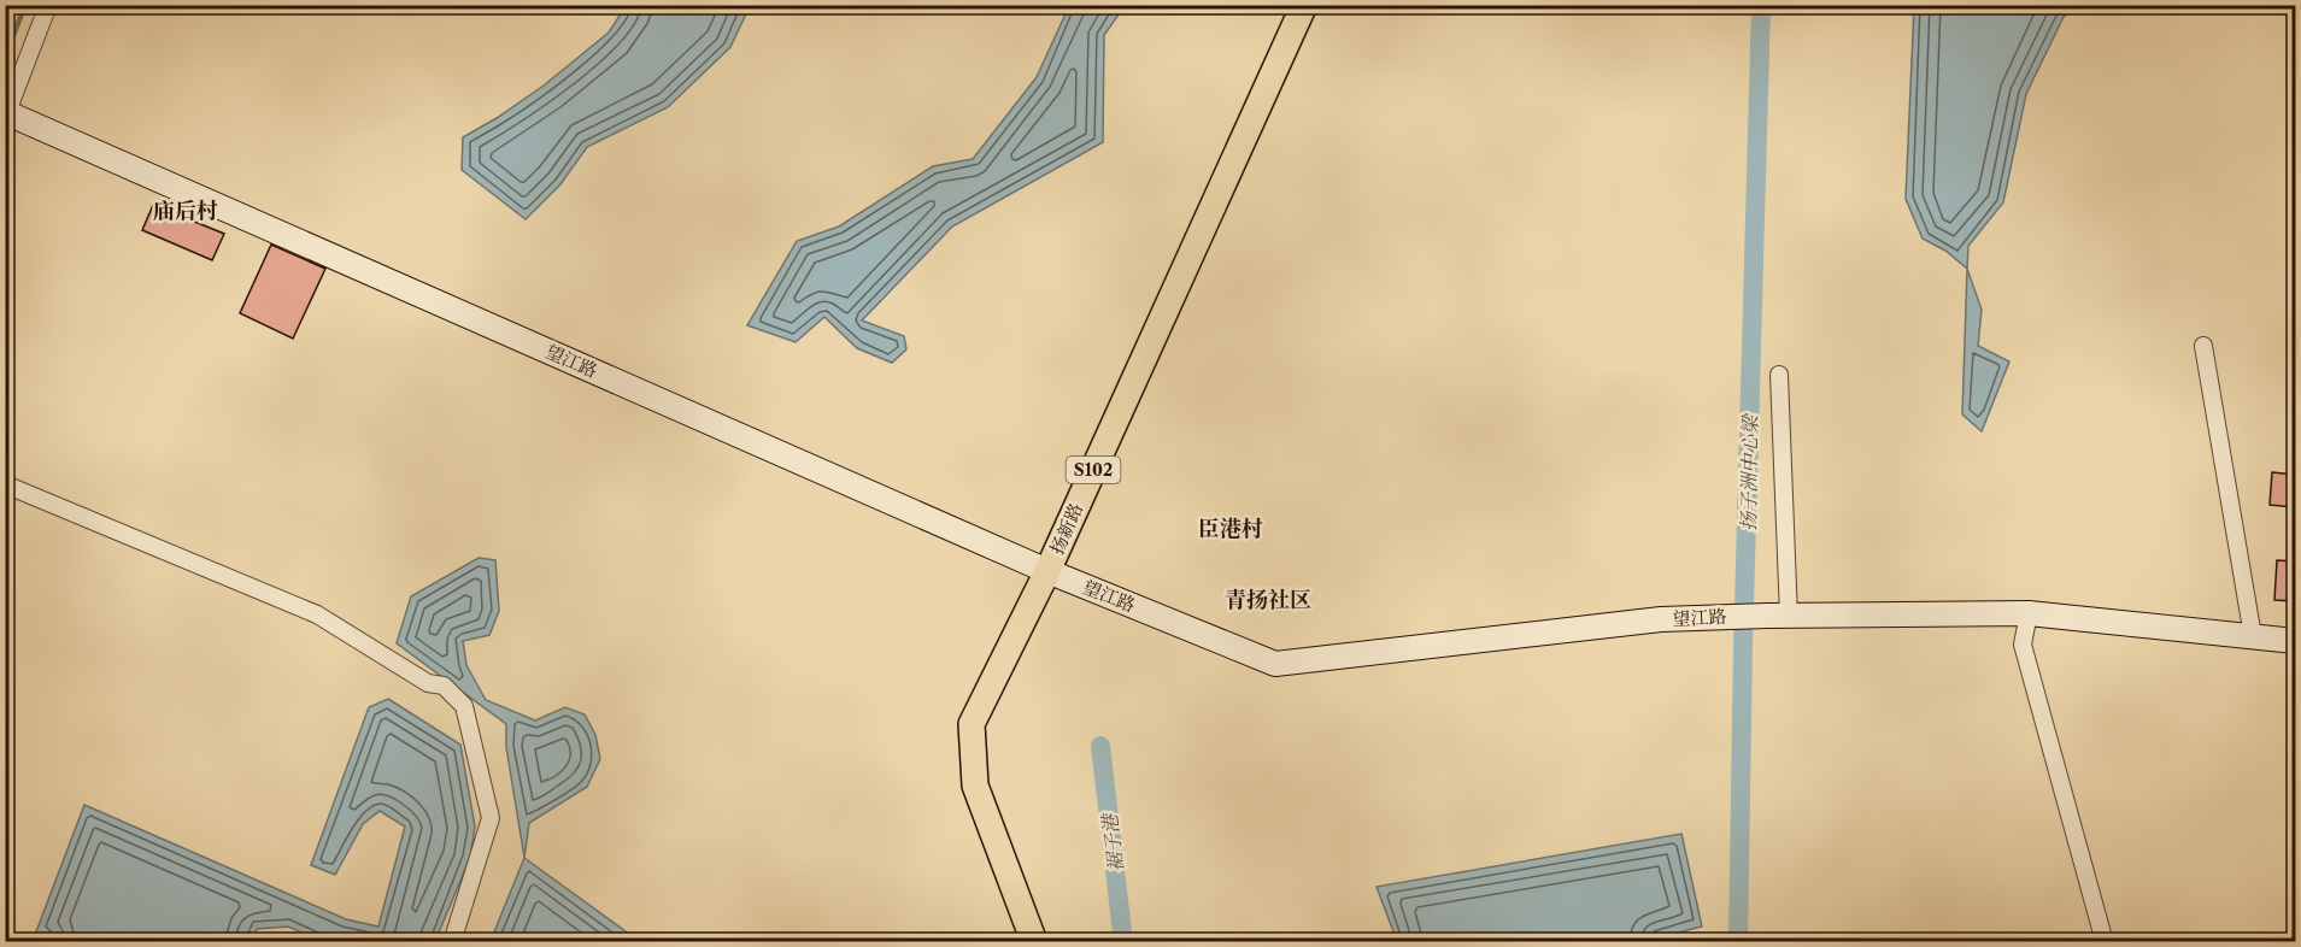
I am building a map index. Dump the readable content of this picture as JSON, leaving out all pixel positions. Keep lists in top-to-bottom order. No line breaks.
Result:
{"streets":{"main road":["S102","扬新路"],"street":["望江路"]},"crossings":[["望江路","扬新路"]],"districts":["庙后村","臣港村","青扬社区"],"water":["扬子洲中心梁","裾子港"]}
